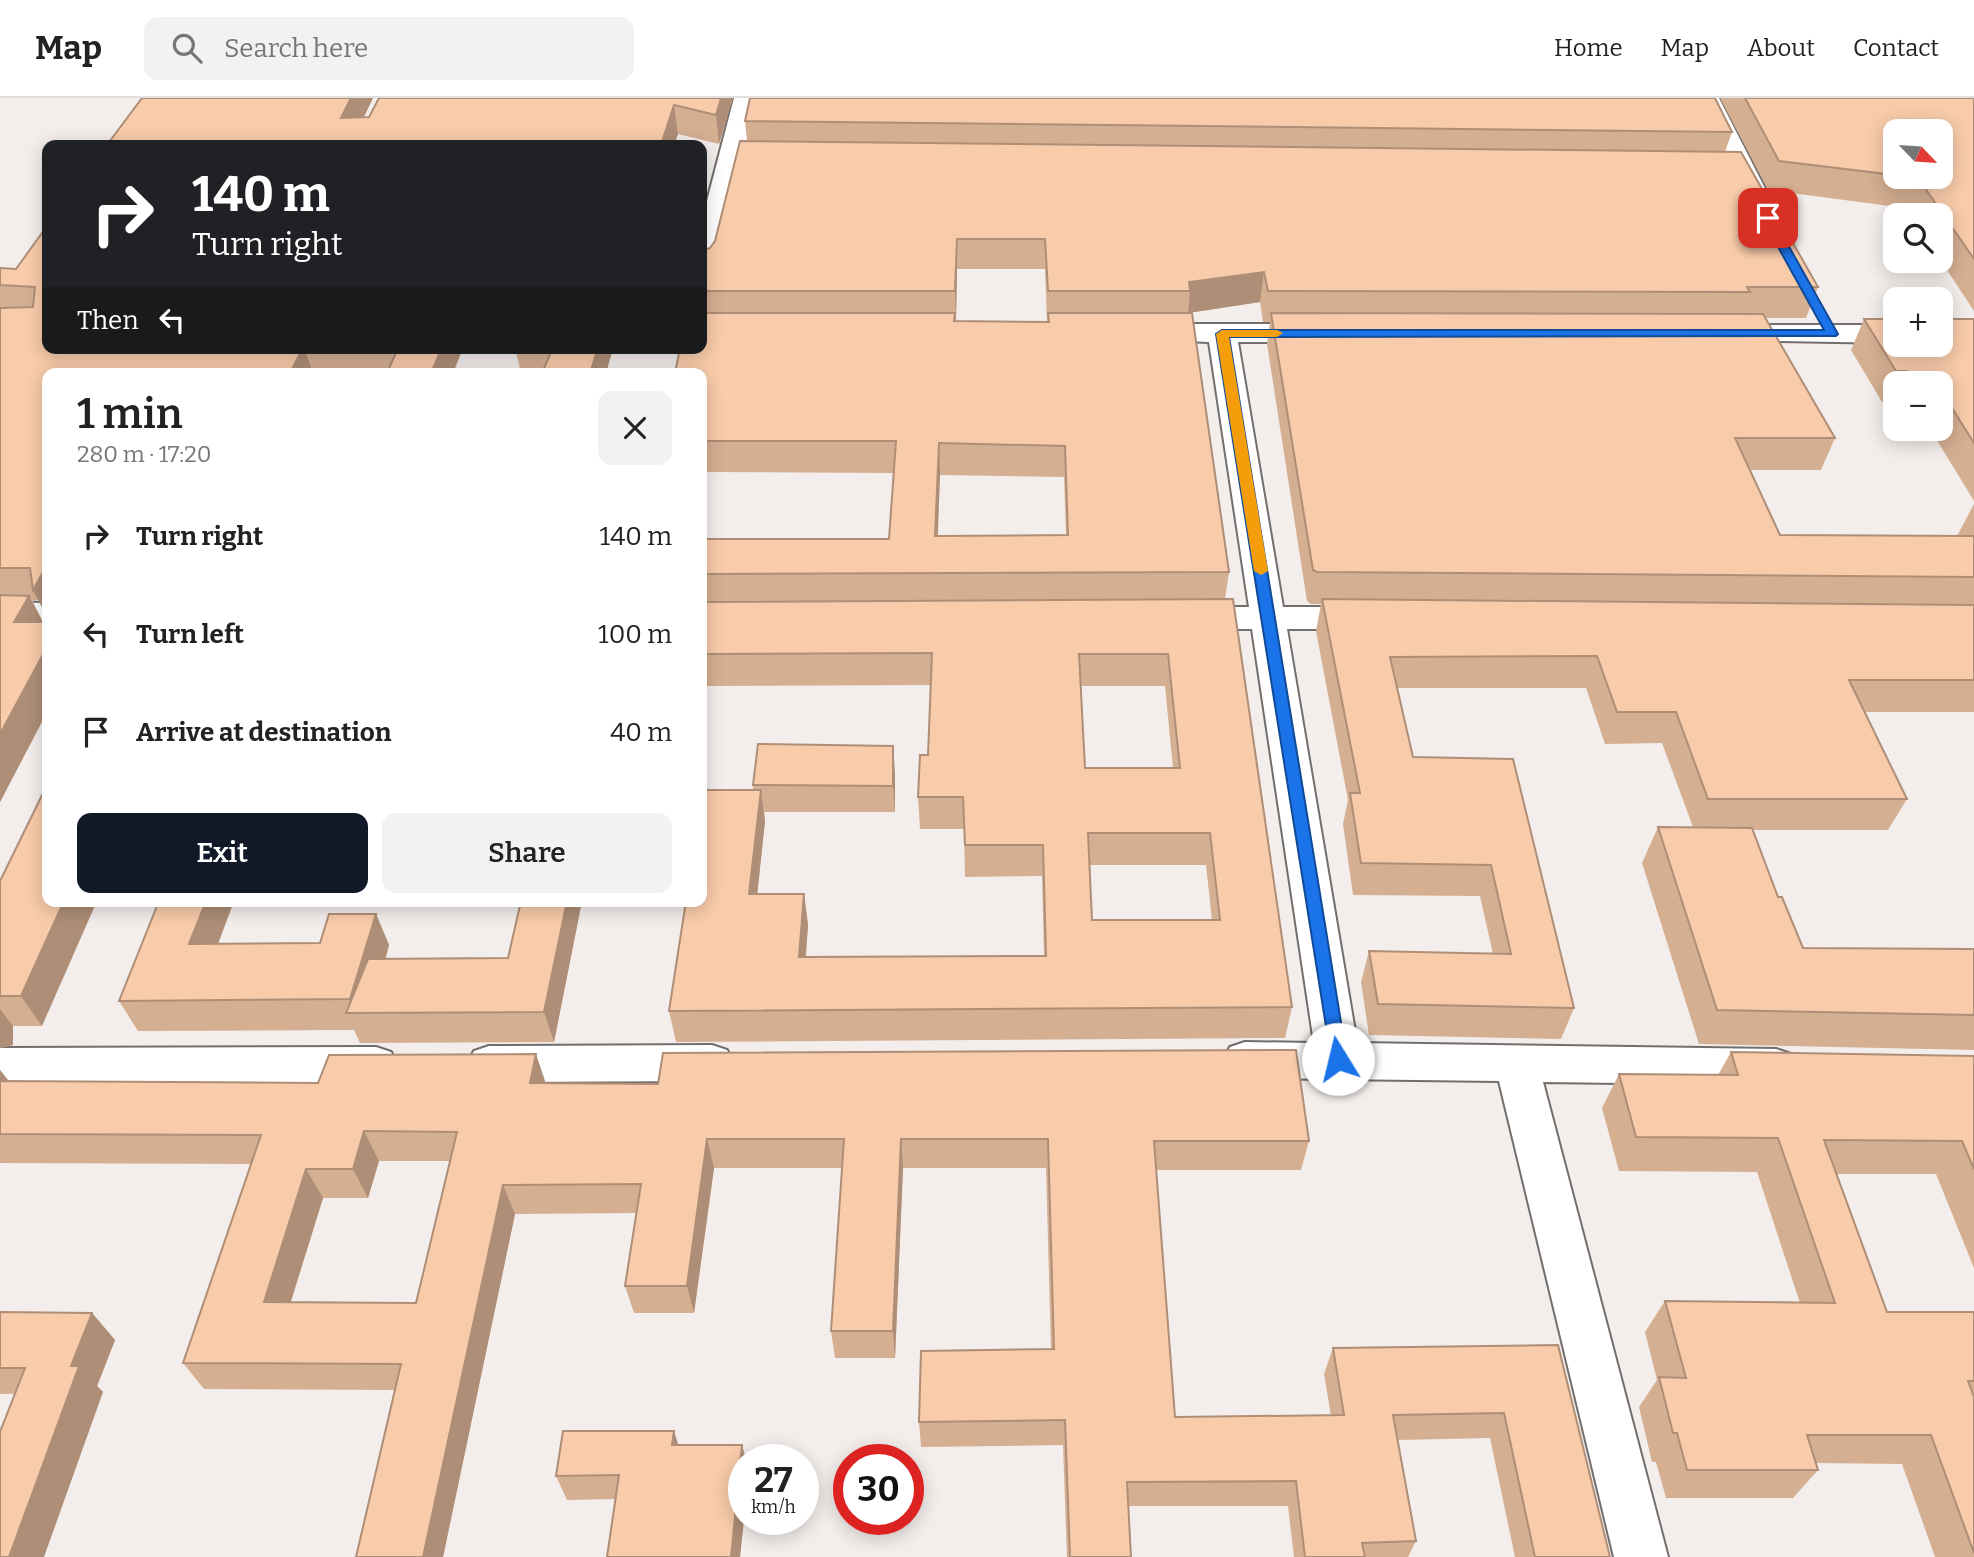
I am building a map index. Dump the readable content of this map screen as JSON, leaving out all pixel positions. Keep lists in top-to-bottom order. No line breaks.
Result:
{"north":"bottom right","page":{"header":"Map","search":"Search here","nav":["Home","Map","About","Contact"],"map_buttons":["+","−"],"turn":["140 m","Turn right"],"then":"Then","heading":["1 min","280 m · 17:20"],"list":[{"name":"Turn right","value":"140 m"},{"name":"Turn left","value":"100 m"},{"name":"Arrive at destination","value":"40 m"}],"buttons":["Exit","Share"],"speed":"27 km/h","limit":"30"}}
